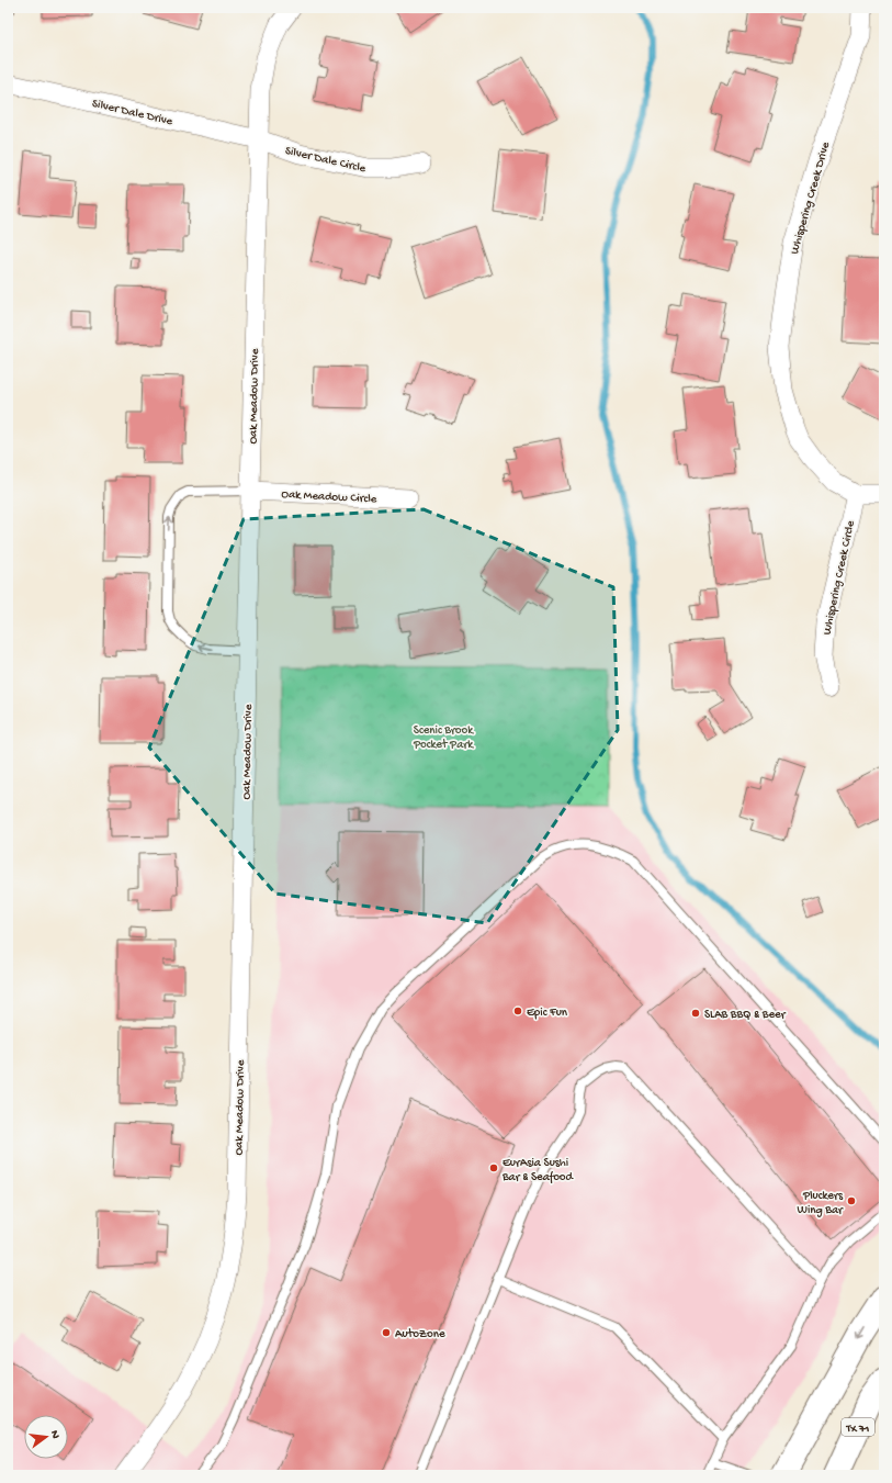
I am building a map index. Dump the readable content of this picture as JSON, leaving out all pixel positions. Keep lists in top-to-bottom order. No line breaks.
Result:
{"streets":{"main road":["TX 71"],"street":["Silver Dale Drive","Silver Dale Circle","Whispering Creek Drive","Oak Meadow Drive","Oak Meadow Circle","Whispering Creek Circle"]},"crossings":[["Silver Dale Drive","Silver Dale Circle"],["Silver Dale Drive","Oak Meadow Drive"],["Silver Dale Circle","Oak Meadow Drive"],["Whispering Creek Drive","Whispering Creek Circle"],["Oak Meadow Drive","Oak Meadow Circle"]],"parks":["Scenic Brook Pocket Park"],"places":["Epic Fun","SLAB BBQ & Beer","EurAsia Sushi Bar & Seafood","Pluckers Wing Bar","AutoZone"],"north":"right"}
